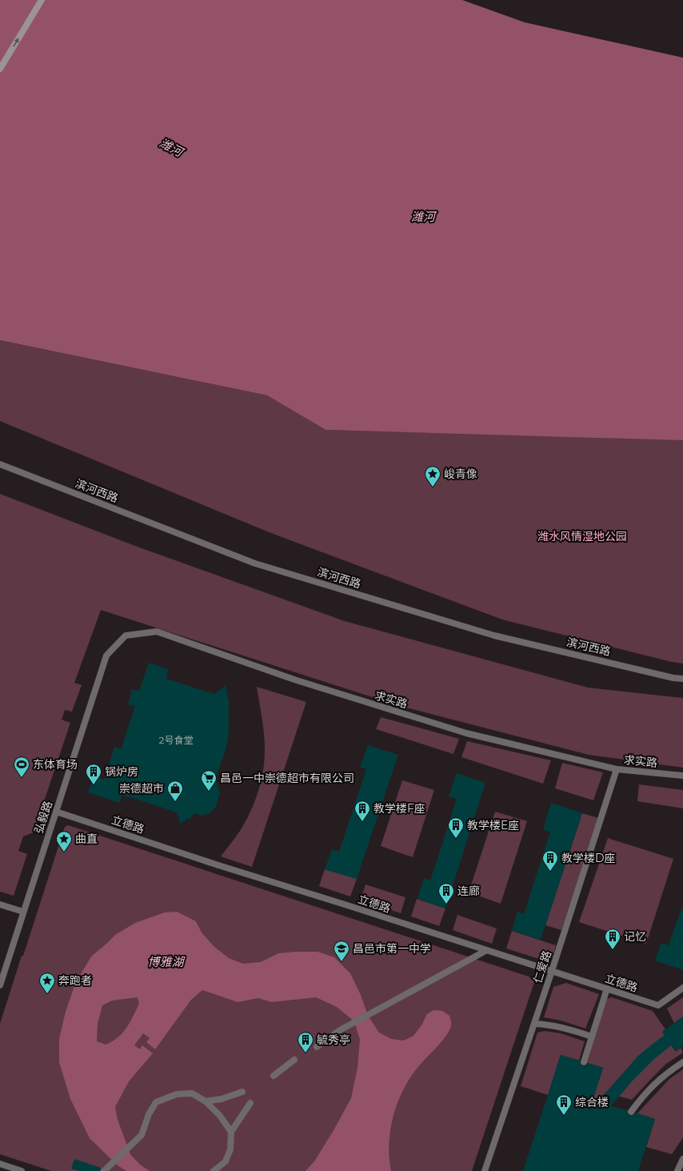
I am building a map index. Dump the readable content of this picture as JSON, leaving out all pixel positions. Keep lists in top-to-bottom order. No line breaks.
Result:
{"streets":{"street":["滨河西路","求实路","弘毅路","立德路","仁爱路"]},"crossings":[["求实路","弘毅路"],["求实路","仁爱路"],["弘毅路","立德路"],["立德路","仁爱路"]],"water":["潍河","博雅湖"],"parks":["潍水风情湿地公园"],"places":{"place":["峻青像","曲直","奔跑者"],"sports":["东体育场"],"building":["锅炉房","教学楼F座","教学楼E座","教学楼D座","连廊","记忆","毓秀亭","综合楼"],"supermarket":["昌邑一中崇德超市有限公司"],"shop":["崇德超市"],"school or university":["昌邑市第一中学"]},"house_numbers":["2号食堂"]}
